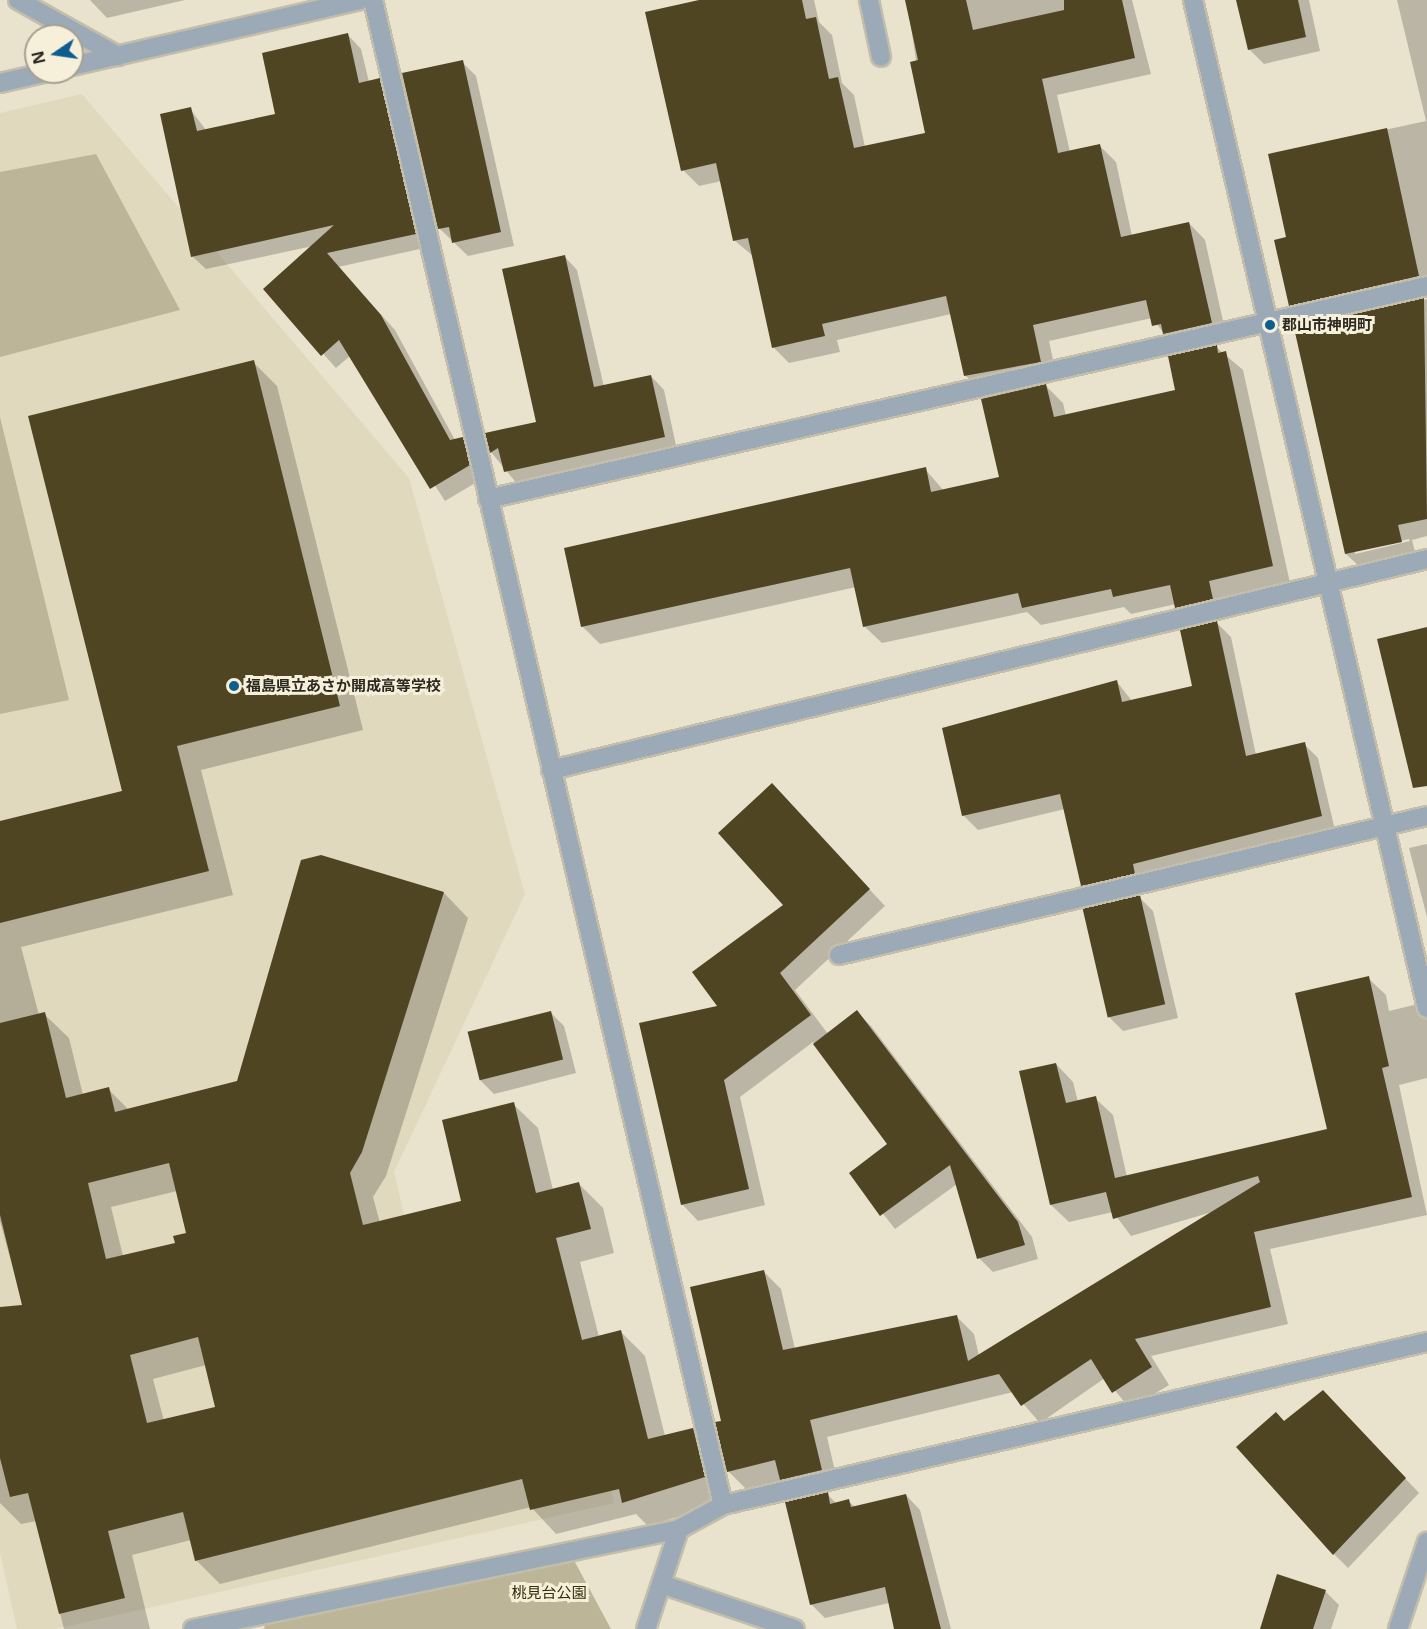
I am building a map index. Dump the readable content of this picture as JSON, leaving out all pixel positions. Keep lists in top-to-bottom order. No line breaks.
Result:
{"parks":["桃見台公園"],"places":["郡山市神明町","福島県立あさか開成高等学校"],"north":"left"}
